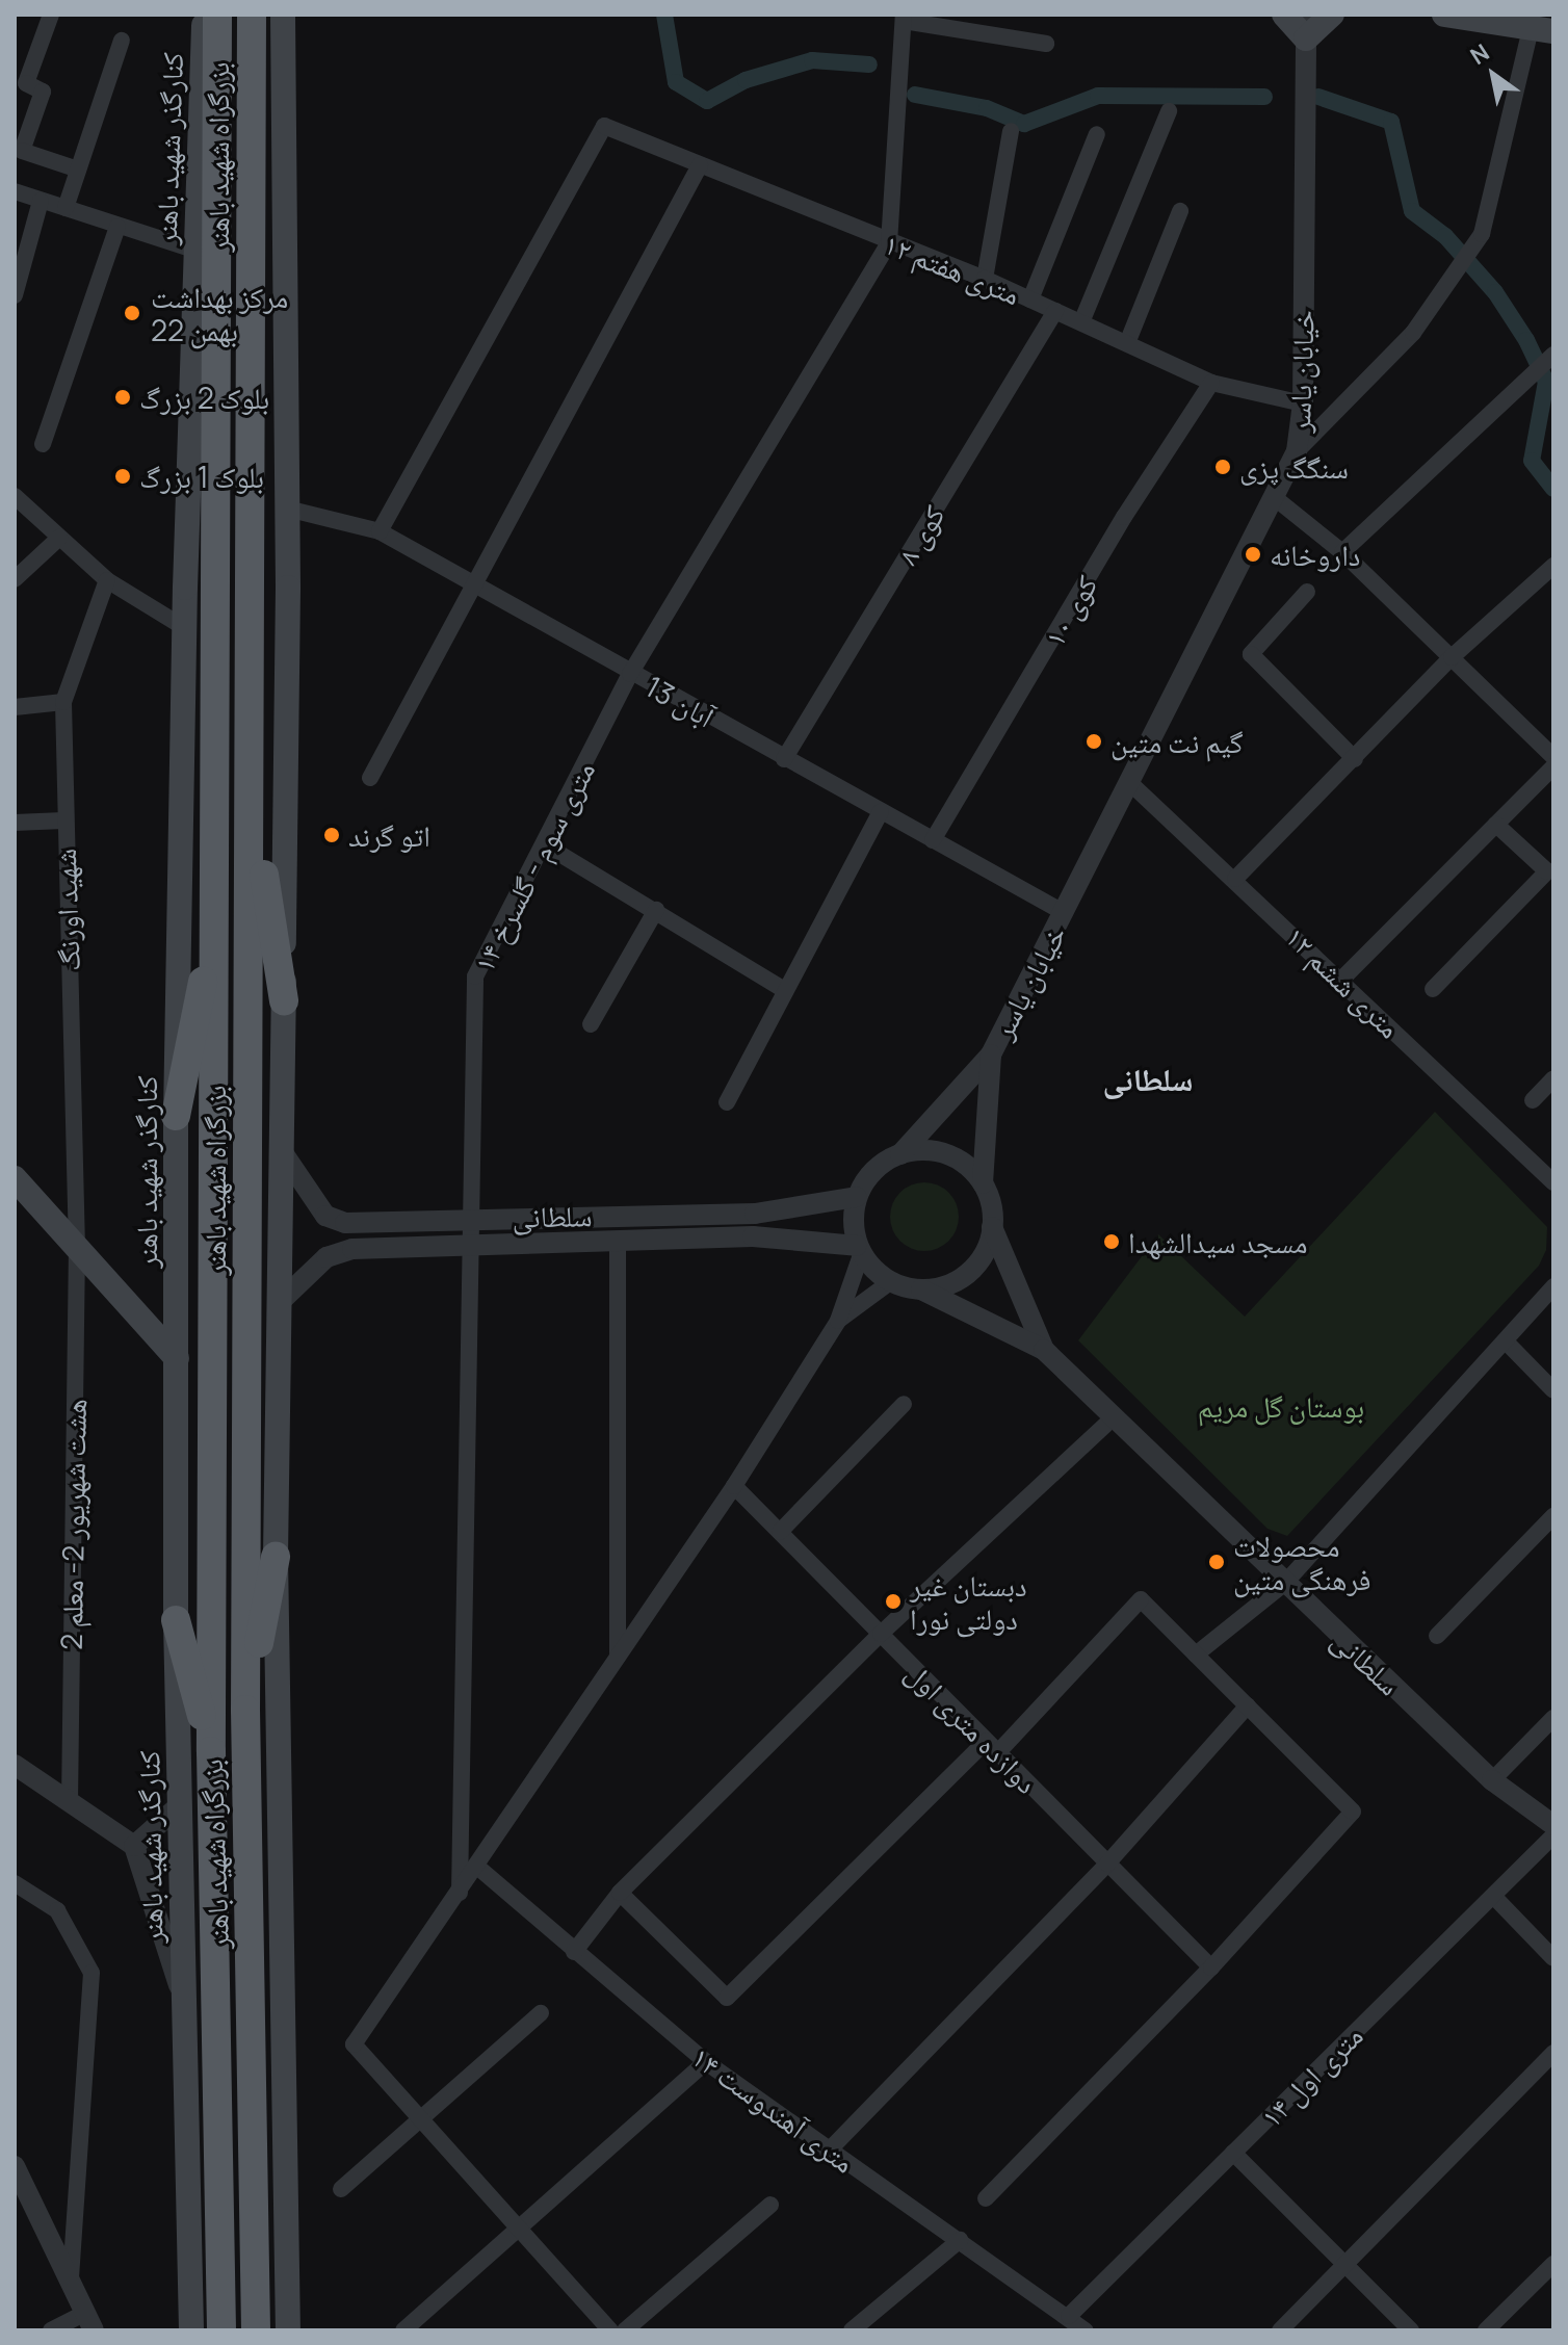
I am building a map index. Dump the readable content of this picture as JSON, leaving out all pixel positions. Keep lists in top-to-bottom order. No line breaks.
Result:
{"streets":{"highway":["بزرگراه شهید باهنر"],"main road":["کنارگذر شهید باهنر"],"street":["۱۲ متری هفتم","خیابان یاسر","کوی ۸","کوی ۱۰","13 آبان","۱۴ متری سوم - گلسرخ","شهید اورنگ","۱۲ متری ششم","سلطانی","هشت شهریور 2- معلم 2","دوازده متری اول","۱۴ متری اول","۱۴ متری آهندوست"]},"crossings":[["کنارگذر شهید باهنر","بزرگراه شهید باهنر"],["۱۲ متری هفتم","خیابان یاسر"],["۱۲ متری هفتم","کوی ۸"],["۱۲ متری هفتم","کوی ۱۰"],["۱۲ متری هفتم","13 آبان"],["۱۲ متری هفتم","۱۴ متری سوم - گلسرخ"],["خیابان یاسر","13 آبان"],["خیابان یاسر","۱۲ متری ششم"],["خیابان یاسر","سلطانی"],["کوی ۸","13 آبان"],["کوی ۱۰","13 آبان"],["13 آبان","۱۴ متری سوم - گلسرخ"],["۱۴ متری سوم - گلسرخ","سلطانی"],["شهید اورنگ","هشت شهریور 2- معلم 2"],["۱۴ متری اول","۱۴ متری آهندوست"]],"districts":["سلطانی"],"parks":["بوستان گل مریم"],"places":["مرکز بهداشت 22 بهمن","بلوک 2 بزرگ","سنگگ پزی","بلوک 1 بزرگ","داروخانه","گیم نت متین","اتو گرند","مسجد سیدالشهدا","محصولات فرهنگی متین","دبستان غیر دولتی نورا"],"north":"top left"}
